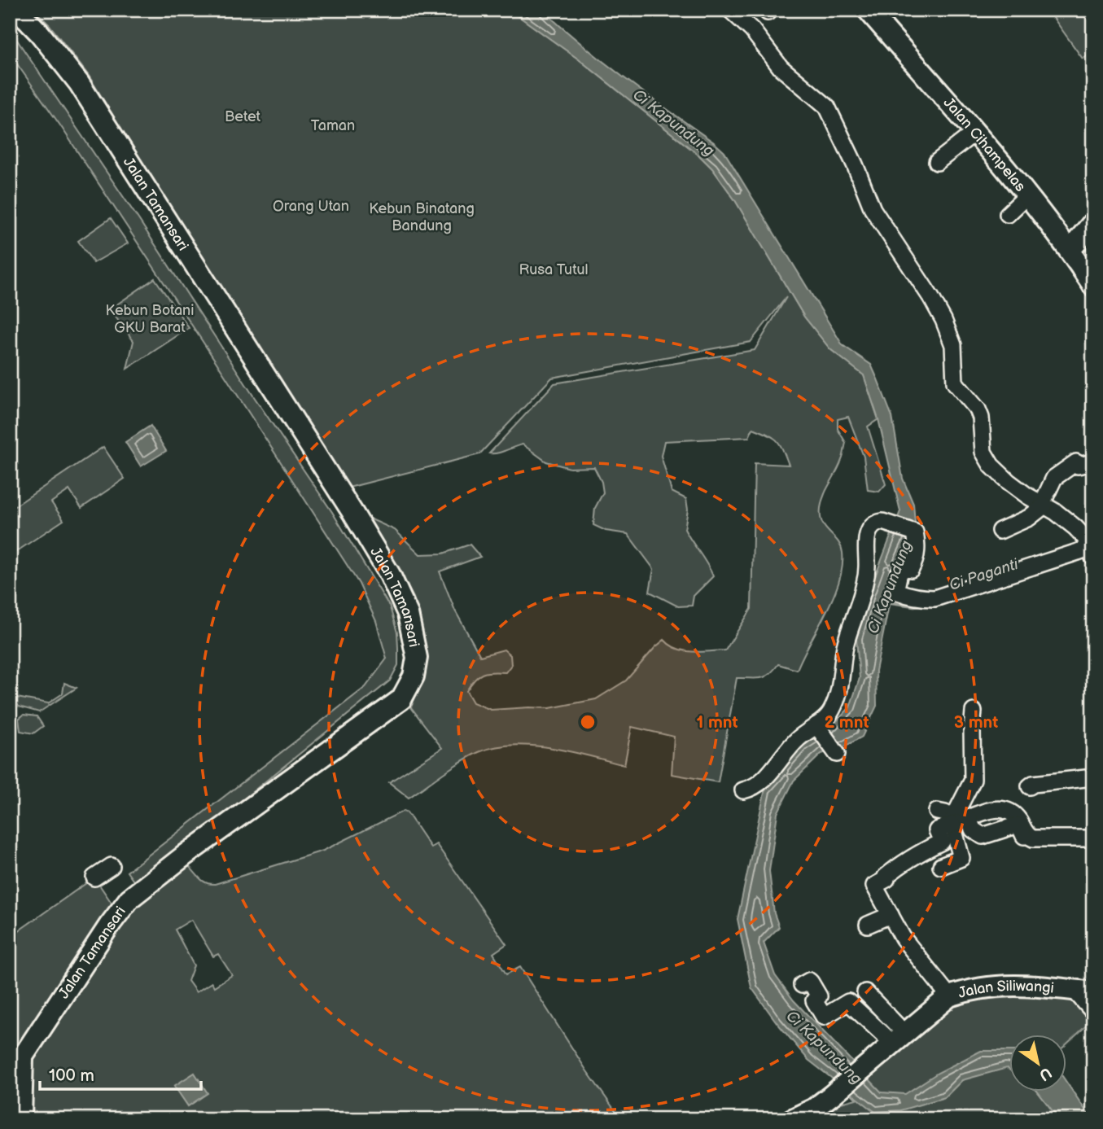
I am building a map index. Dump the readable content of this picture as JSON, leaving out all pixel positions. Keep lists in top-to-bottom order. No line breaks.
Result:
{"streets":{"main road":["Jalan Cihampelas","Jalan Tamansari","Jalan Siliwangi"]},"water":["Ci Kapundung","Ci Paganti"],"parks":["Betet","Taman","Orang Utan","Kebun Binatang Bandung","Rusa Tutul","Kebun Botani GKU Barat"],"scale_bar":"100 m","north":"bottom right","rings":["1 mnt","2 mnt","3 mnt"]}
